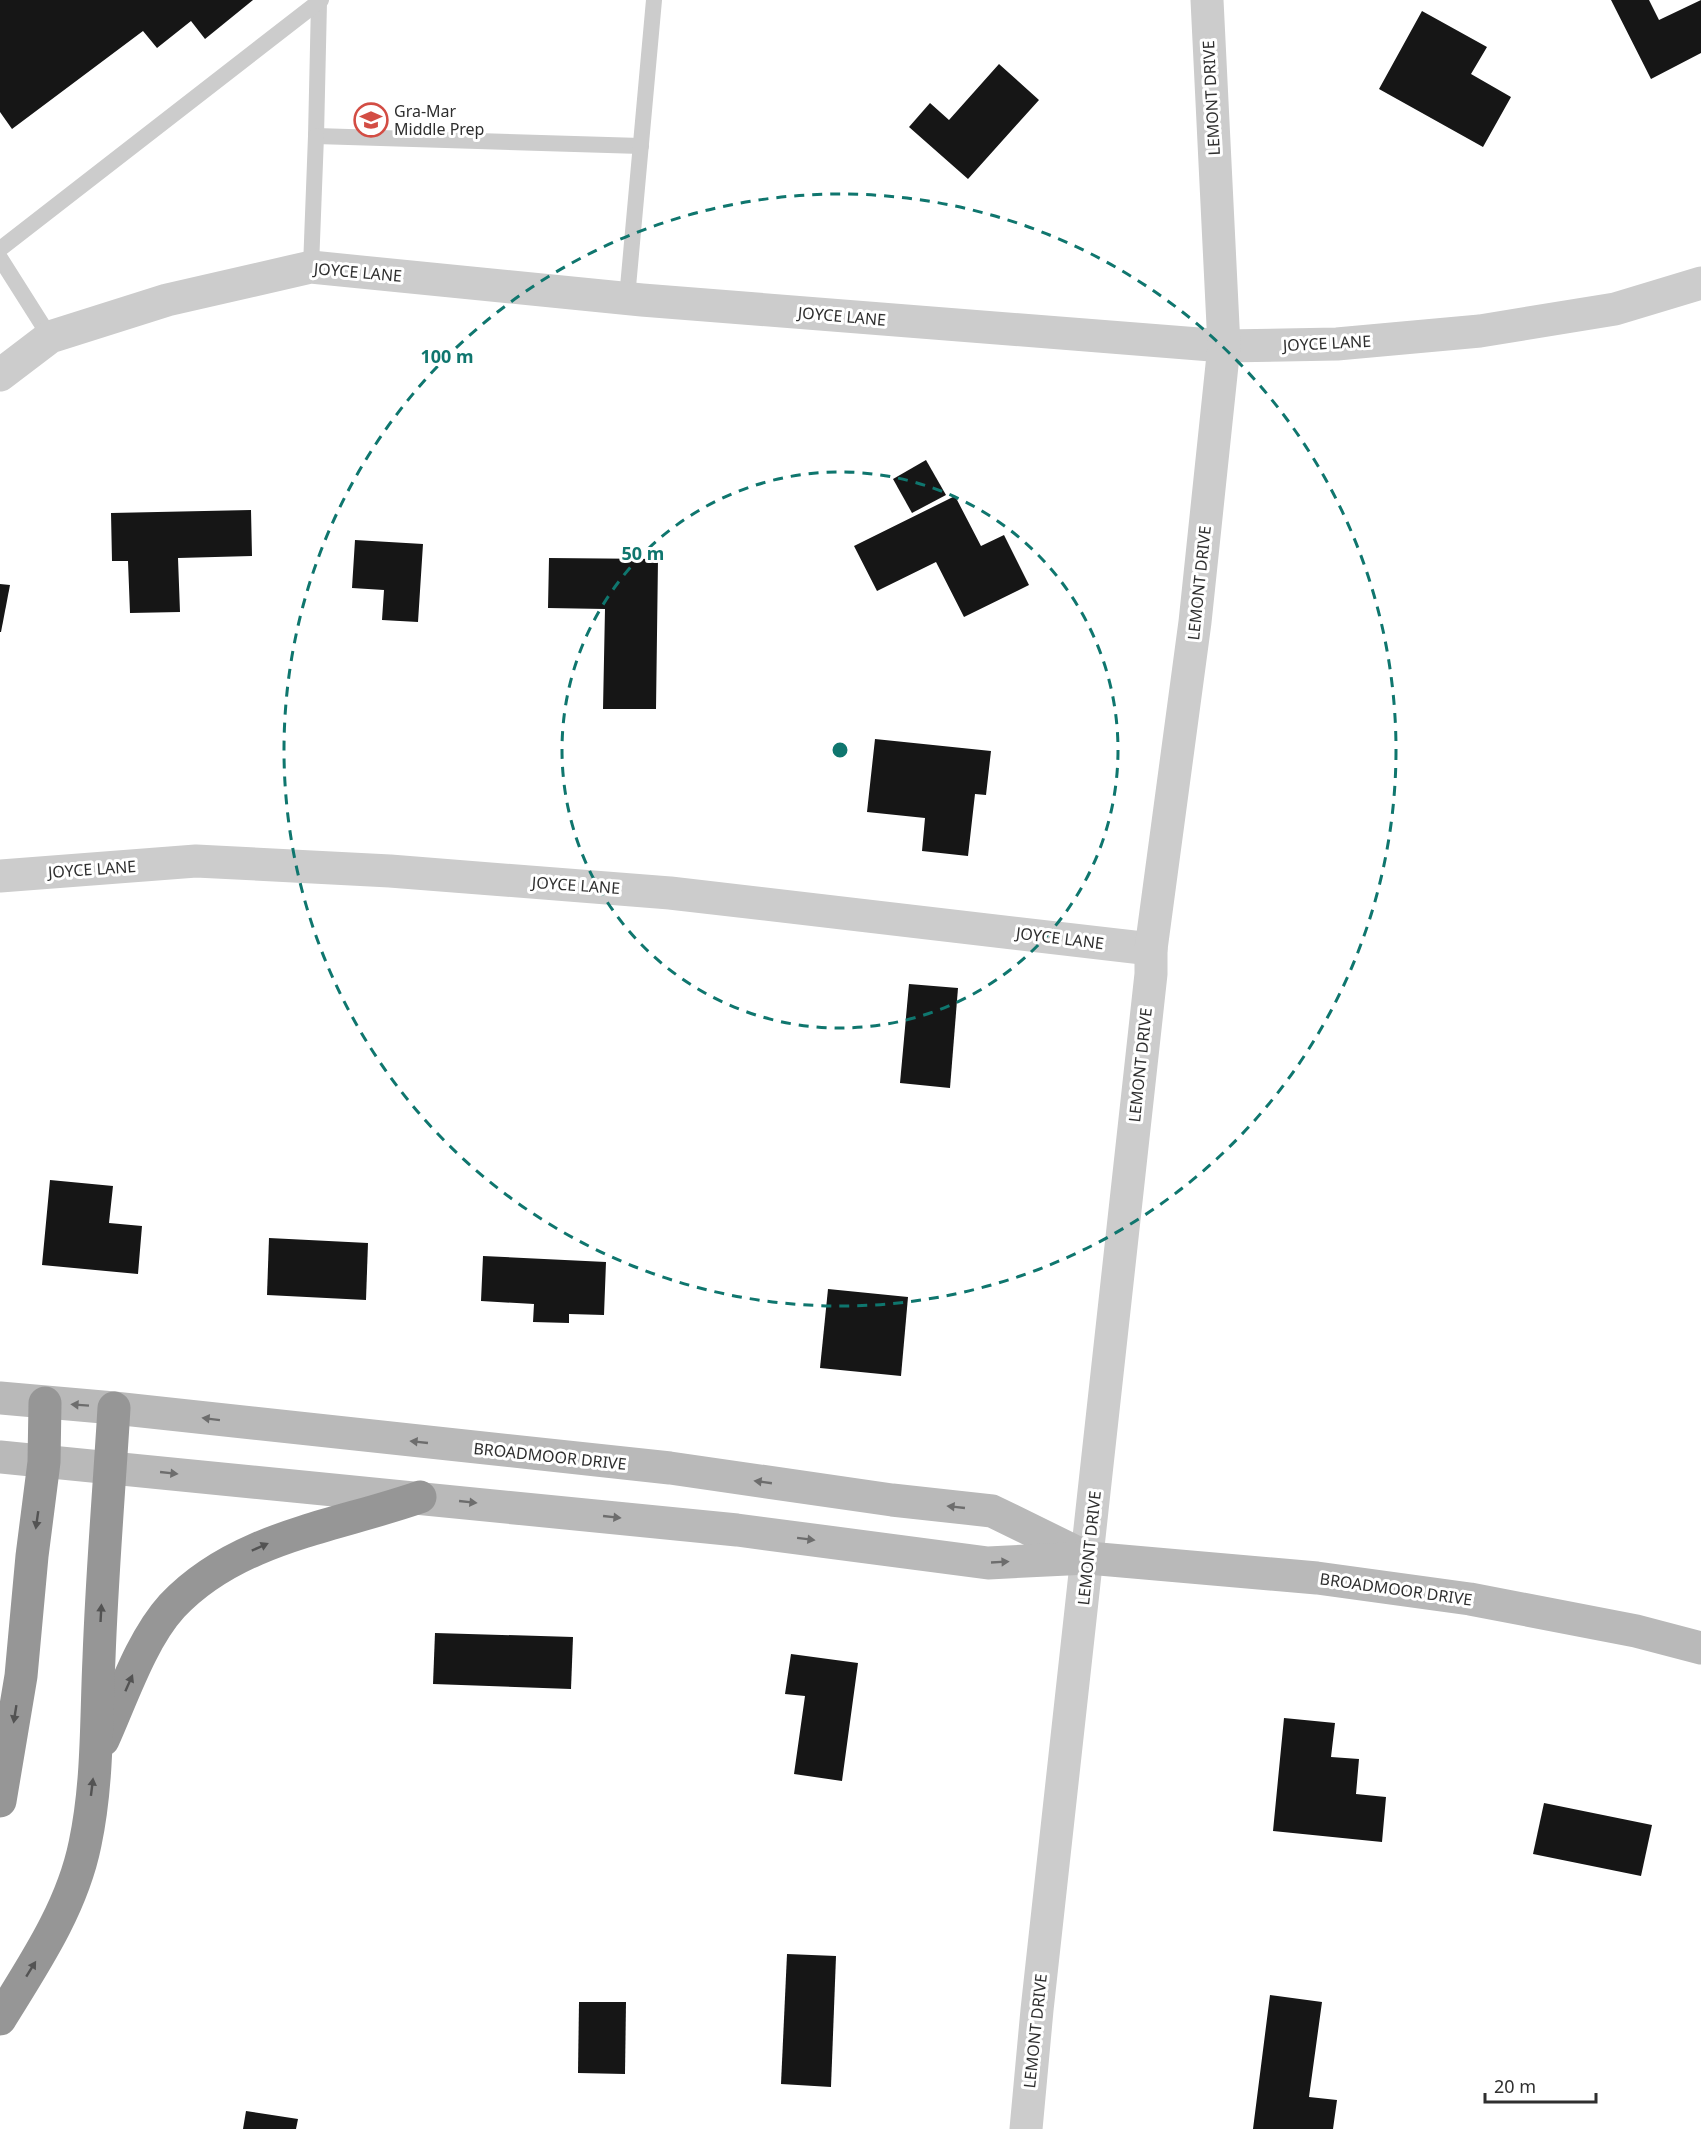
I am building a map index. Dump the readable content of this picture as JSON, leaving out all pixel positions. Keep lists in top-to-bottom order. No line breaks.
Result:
{"streets":{"main road":["BROADMOOR DRIVE"],"street":["LEMONT DRIVE","JOYCE LANE"]},"crossings":[["LEMONT DRIVE","JOYCE LANE"],["LEMONT DRIVE","BROADMOOR DRIVE"]],"places":{"school or university":["Gra-Mar Middle Prep"]},"scale_bar":"20 m","rings":["100 m","50 m"]}
